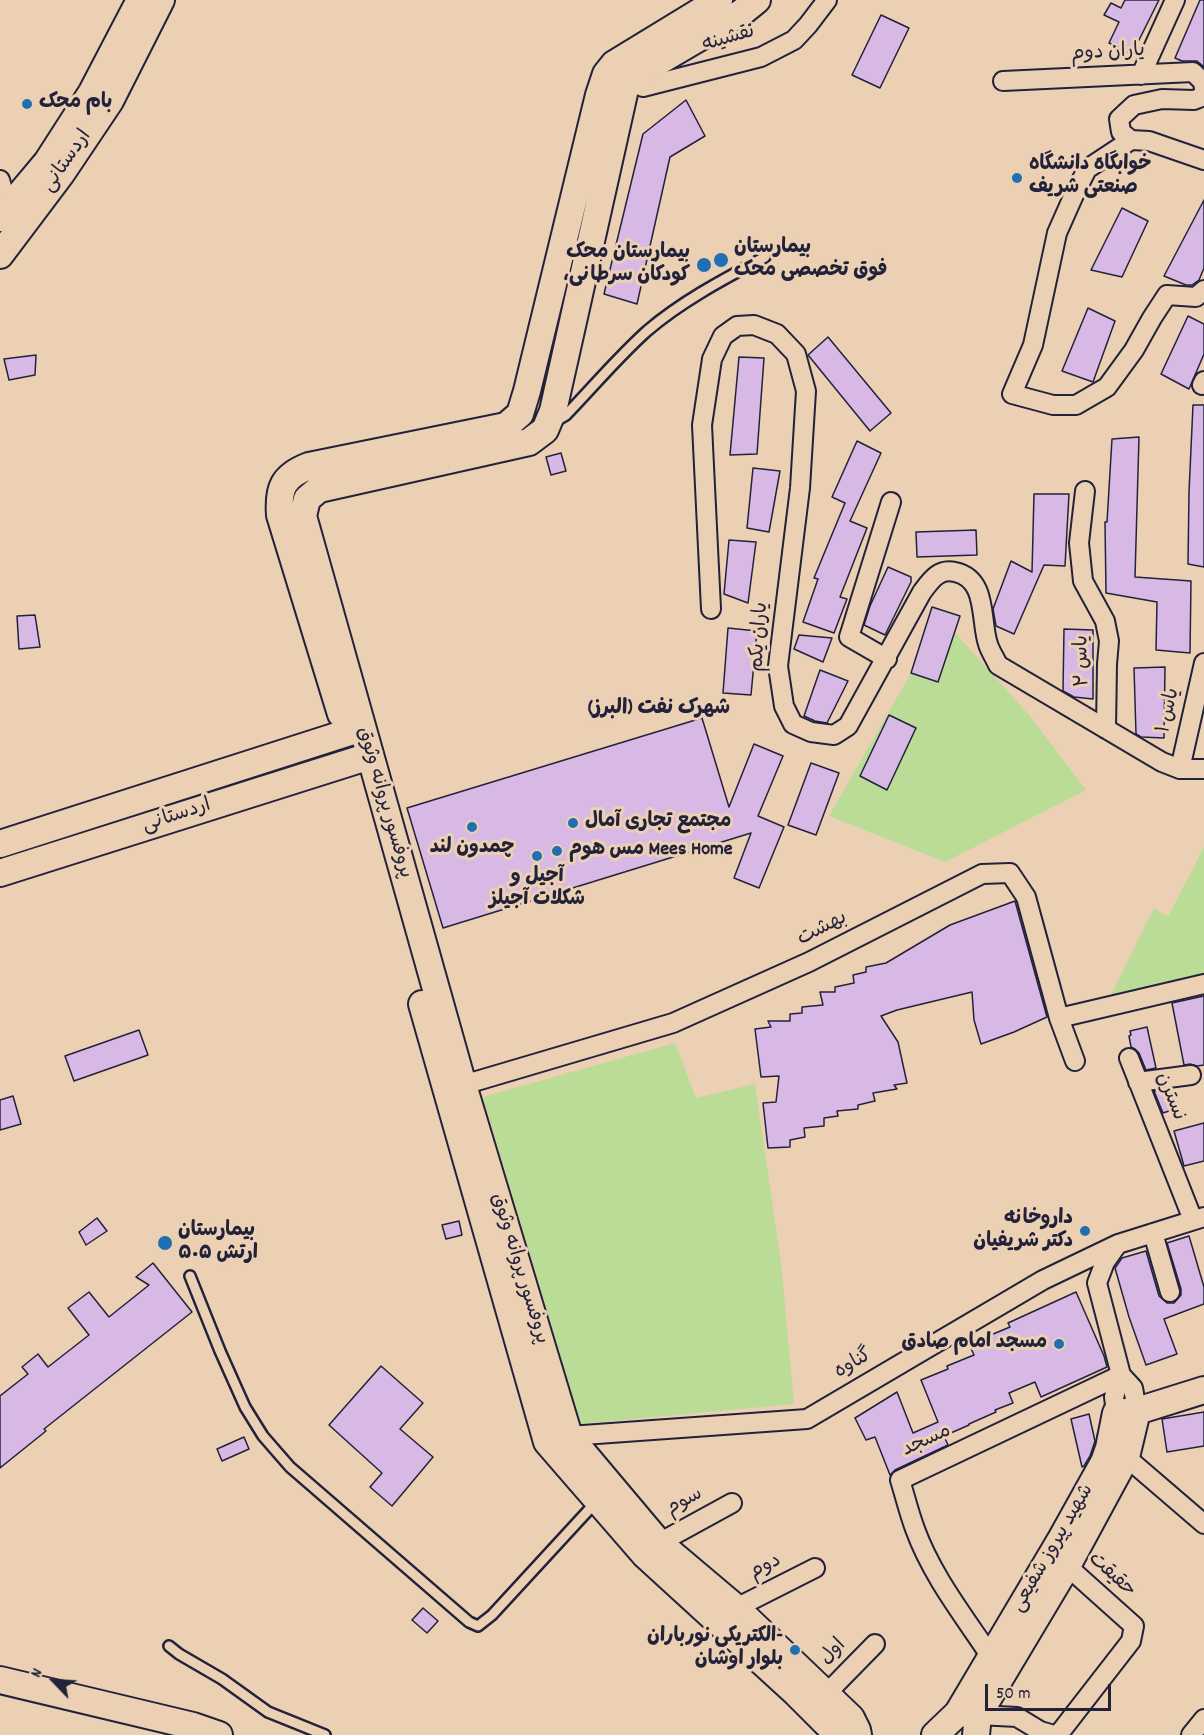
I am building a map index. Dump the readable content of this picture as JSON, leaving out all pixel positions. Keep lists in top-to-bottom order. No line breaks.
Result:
{"streets":{"main road":["اردستانی","پروفسور پروانه وثوق","شهید پیروز شفیعی"],"street":["نقشینه","یاران دوم","یاران یکم","یاس ۲","یاس ۱","بهشت","نسترن","گناوه","مسجد","سوم","دوم","حقیقت","اول"]},"crossings":[["اردستانی","پروفسور پروانه وثوق"],["یاران یکم","یاس ۲"],["یاران یکم","یاس ۱"],["پروفسور پروانه وثوق","بهشت"],["پروفسور پروانه وثوق","گناوه"],["پروفسور پروانه وثوق","سوم"],["پروفسور پروانه وثوق","دوم"],["پروفسور پروانه وثوق","اول"],["نسترن","گناوه"],["مسجد","شهید پیروز شفیعی"],["شهید پیروز شفیعی","حقیقت"]],"districts":["شهرک نفت (البرز)"],"places":["بام محک","خوابگاه دانشگاه صنعتی شریف","بیمارستان فوق تخصصی محک","بیمارستان محک ،کودکان سرطانی","مجتمع تجاری آمال","چمدون لند","مس هوم Mees Home","آجیل و شکلات آجیلز","داروخانه دکتر شریفیان","بیمارستان ۵۰۵ ارتش","مسجد امام صادق","الکتریکی نورباران- بلوار اوشان"],"scale_bar":"50 m","north":"top left"}
